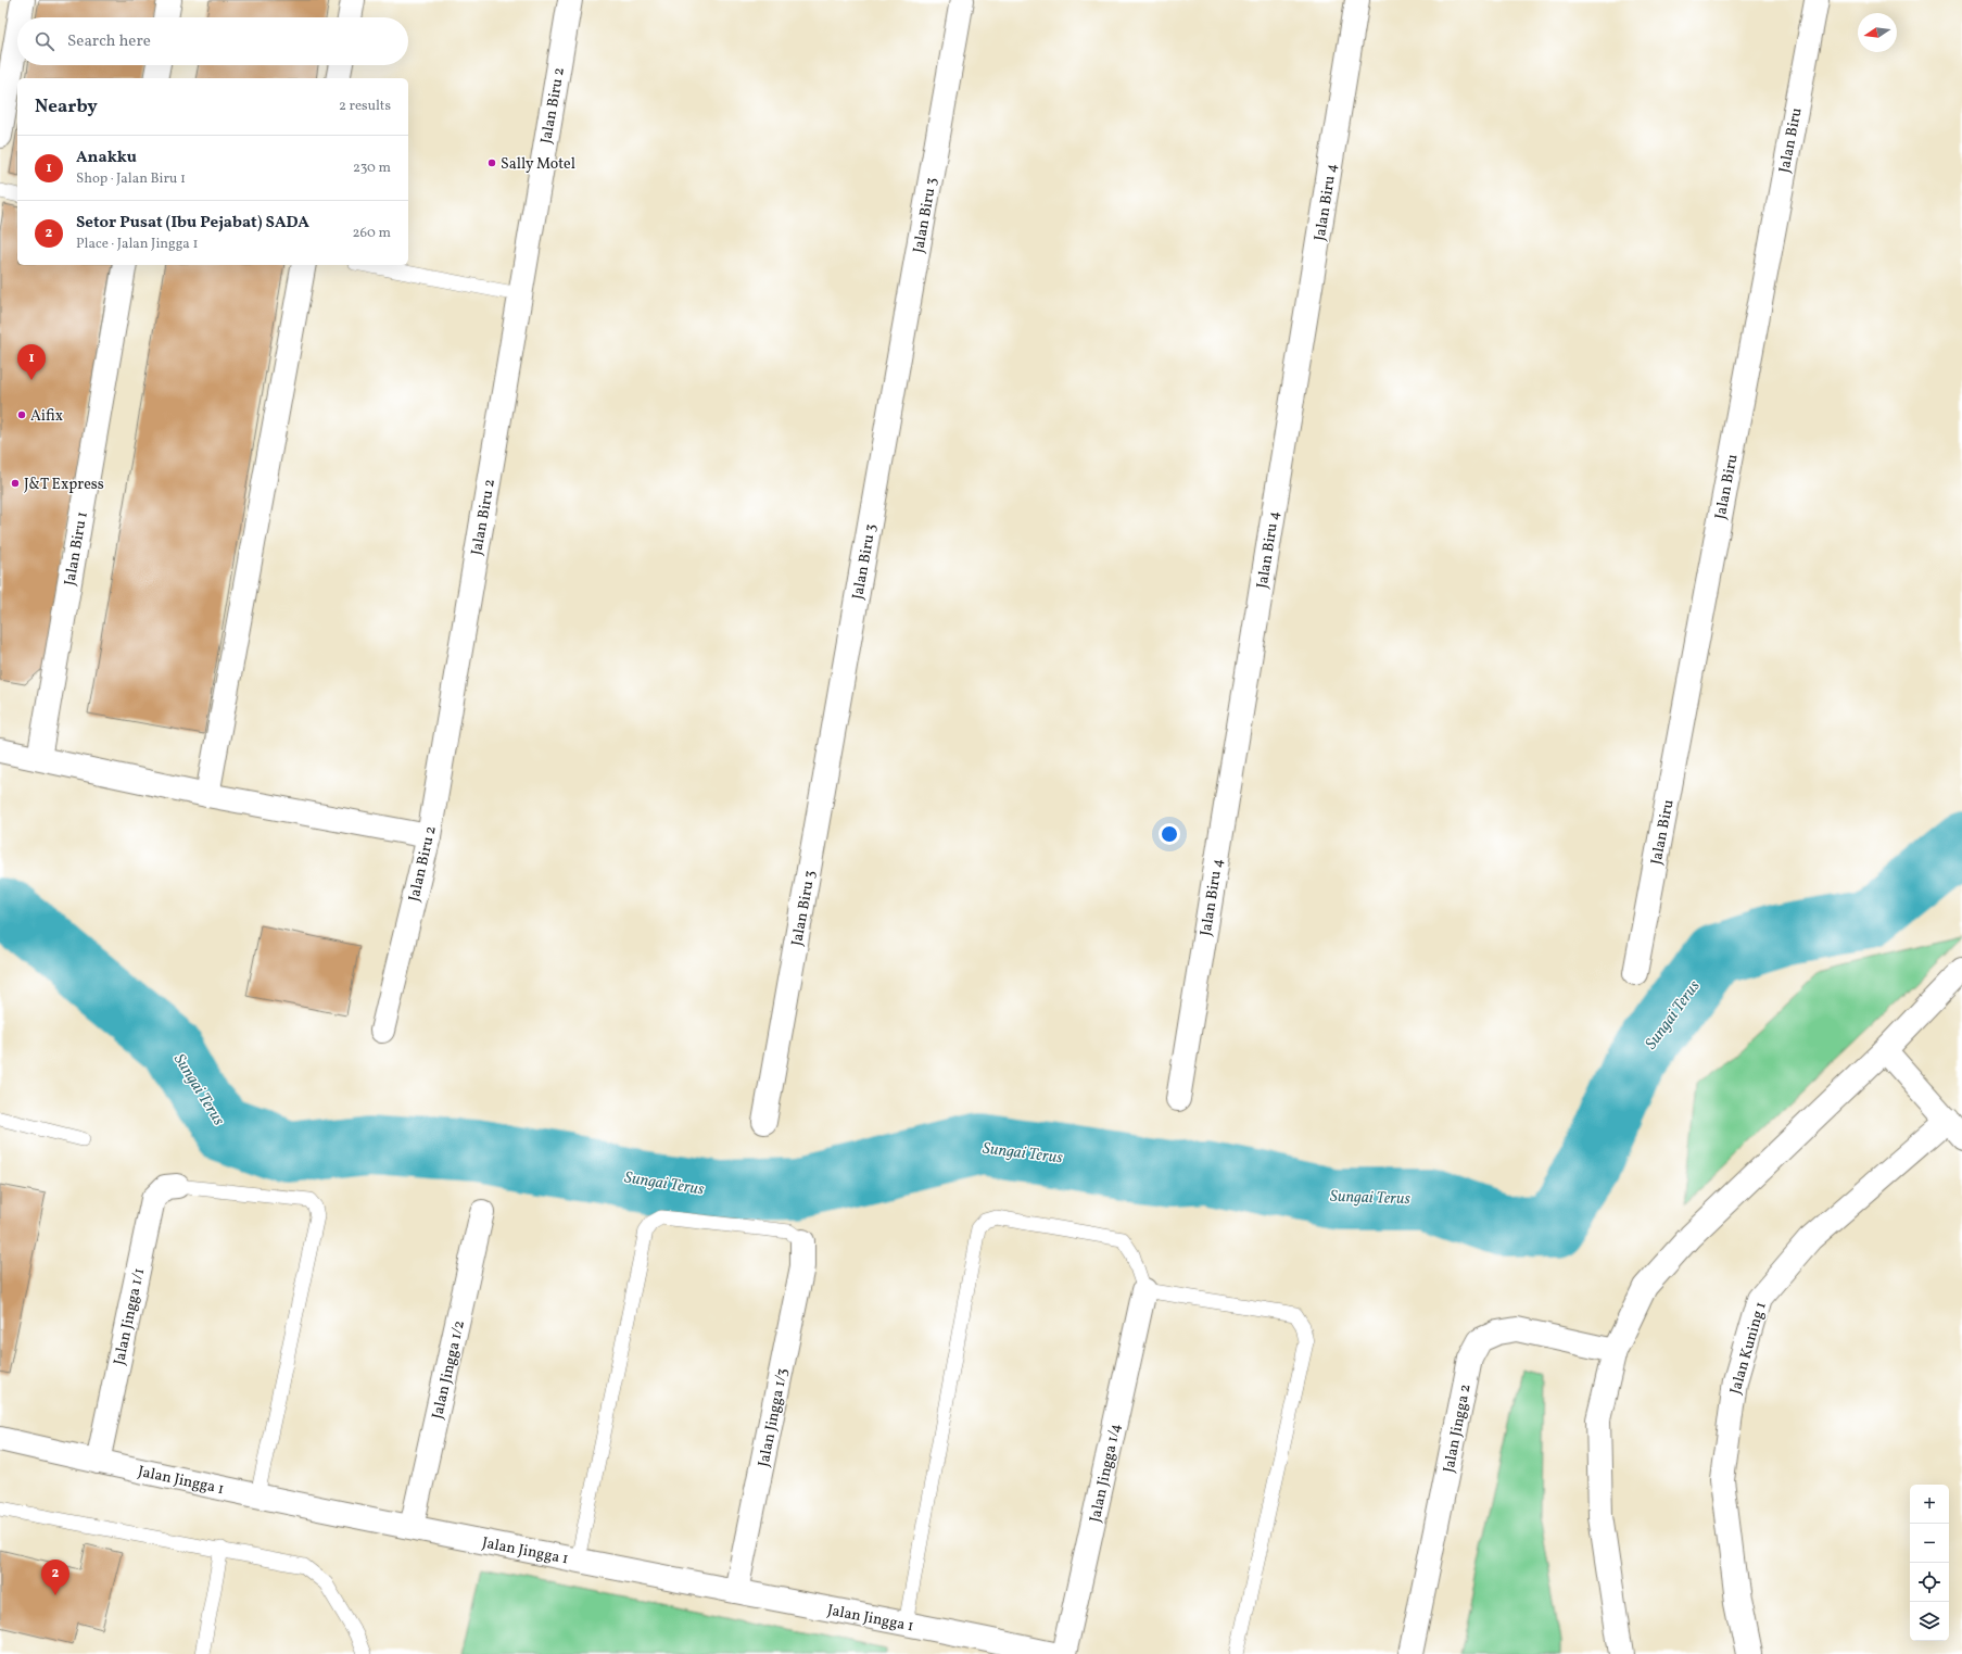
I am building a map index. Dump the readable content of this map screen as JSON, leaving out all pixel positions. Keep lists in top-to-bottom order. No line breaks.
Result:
{"streets":{"street":["Jalan Biru 2","Jalan Biru","Jalan Biru 4","Jalan Biru 3","Jalan Biru 1","Jalan Jingga 1/1","Jalan Kuning 1","Jalan Jingga 1/2","Jalan Jingga 1/3","Jalan Jingga 2","Jalan Jingga 1/4","Jalan Jingga 1"]},"crossings":[["Jalan Jingga 1/1","Jalan Jingga 1"],["Jalan Jingga 1/2","Jalan Jingga 1"],["Jalan Jingga 1/3","Jalan Jingga 1"]],"water":["Sungai Terus"],"places":["Sally Motel","Aifix","J&T Express"],"north":"left","page":{"search":"Search here","heading":["Nearby","2 results"],"list":[{"mark":"1","name":"Anakku","note":"Shop · Jalan Biru 1","value":"230 m"},{"mark":"2","name":"Setor Pusat (Ibu Pejabat) SADA","note":"Place · Jalan Jingga 1","value":"260 m"}],"pins":["1","2"],"map_buttons":["+","−"]}}
